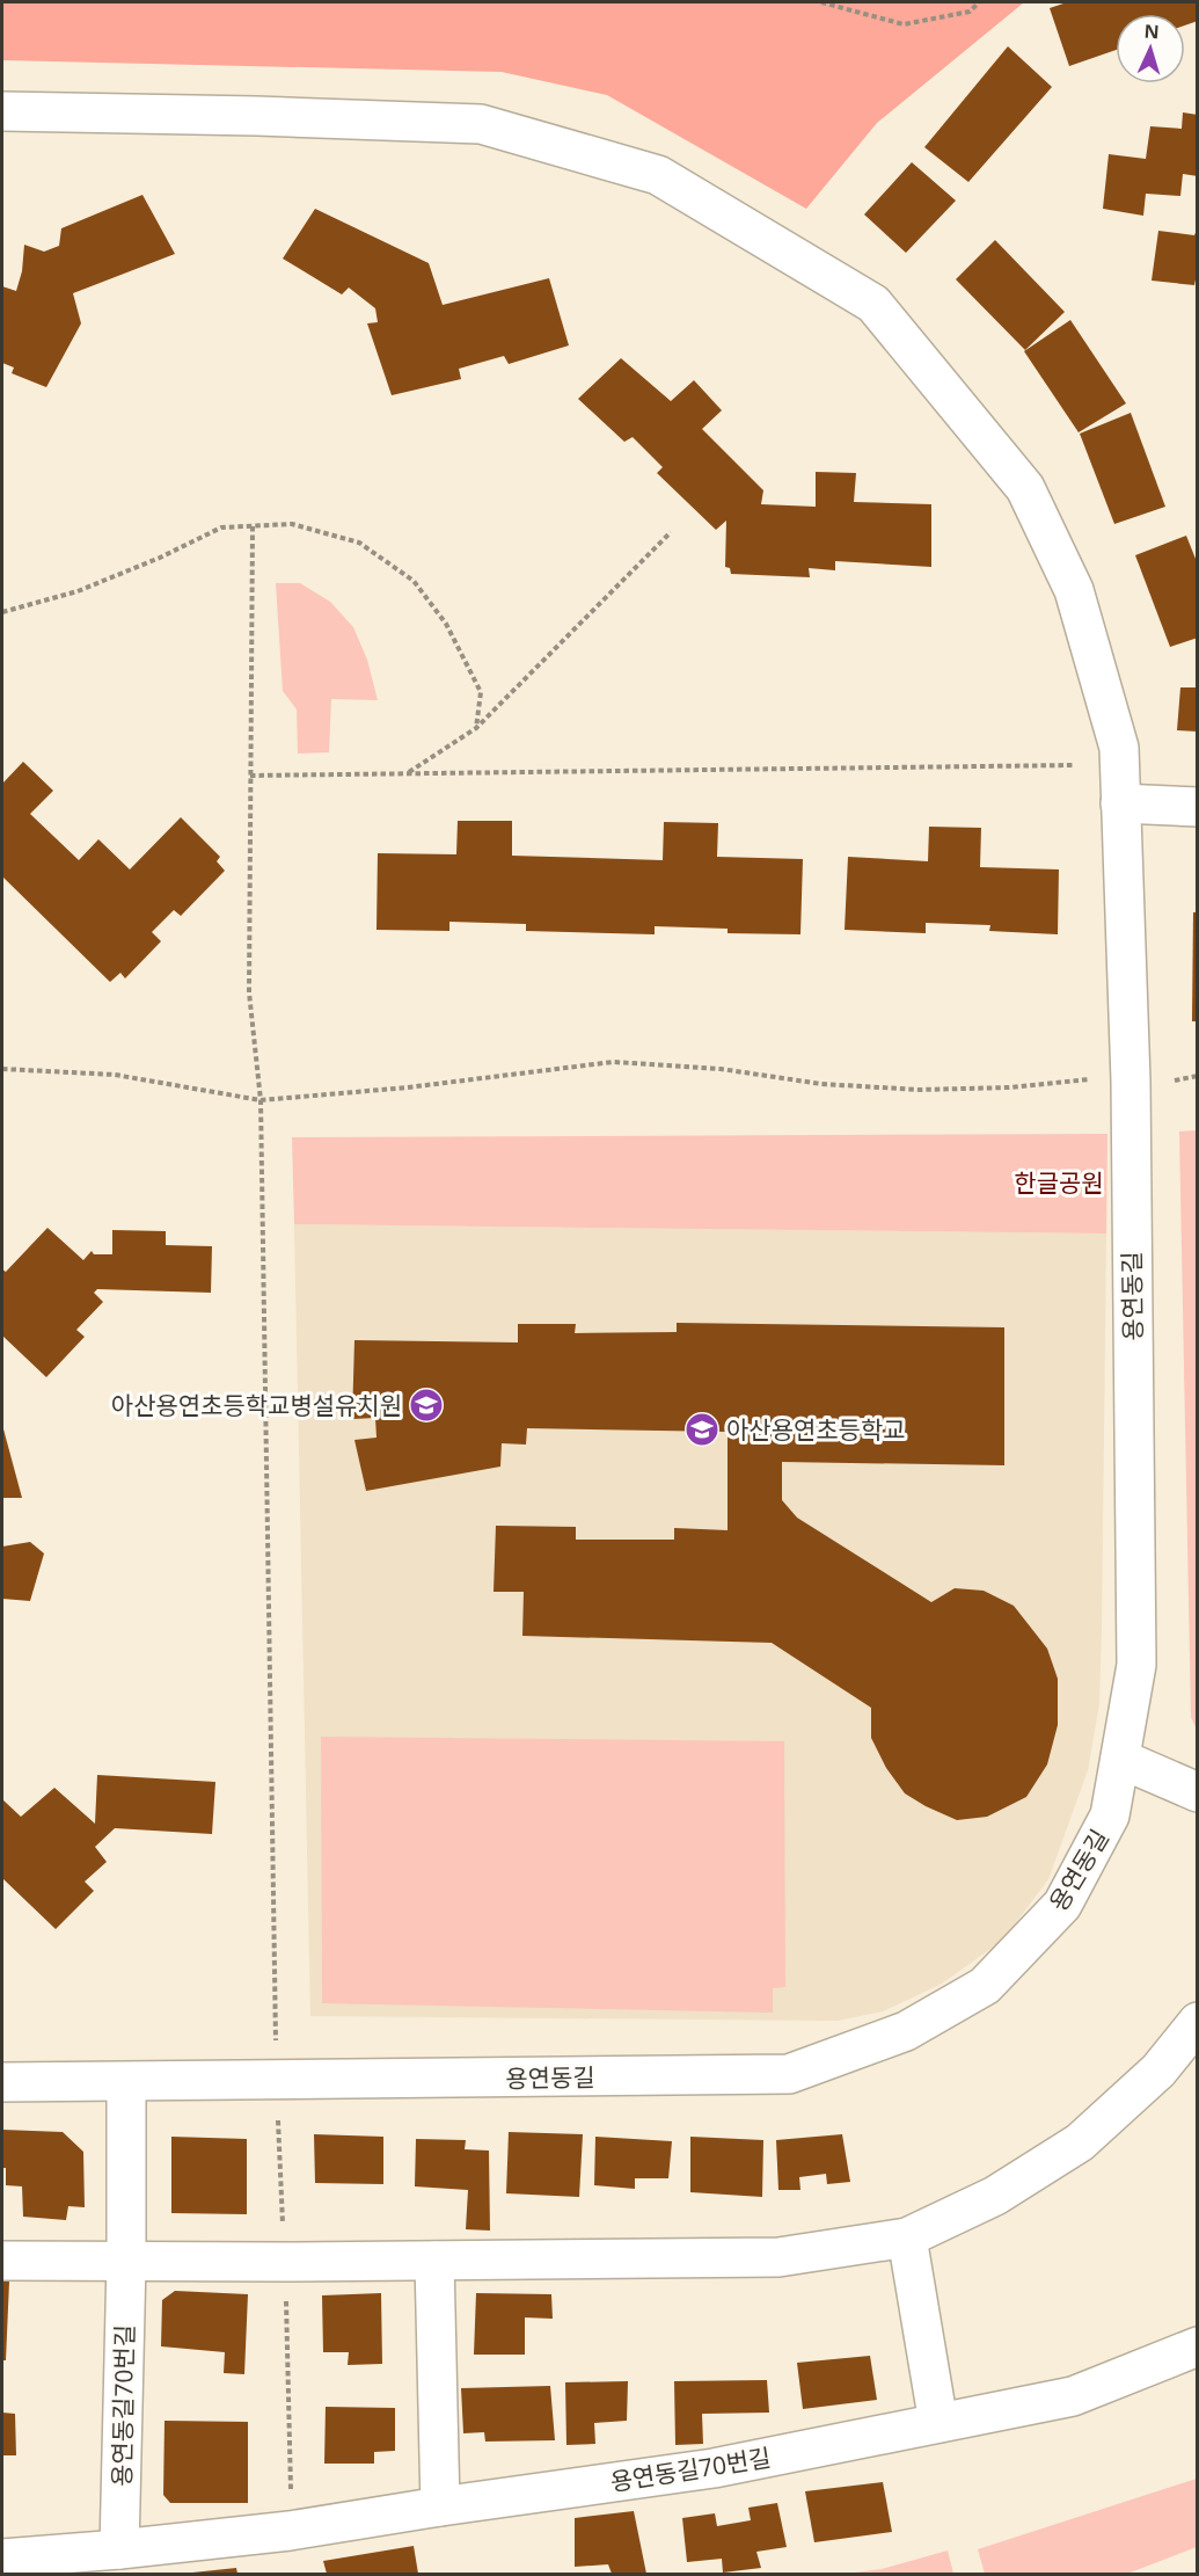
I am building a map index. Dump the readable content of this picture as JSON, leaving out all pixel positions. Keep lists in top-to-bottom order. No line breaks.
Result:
{"streets":{"street":["용연동길","용연동길70번길"]},"crossings":[["용연동길","용연동길70번길"]],"parks":["한글공원"],"places":{"school or university":["아산용연초등학교병설유치원","아산용연초등학교"]},"north":"top"}
